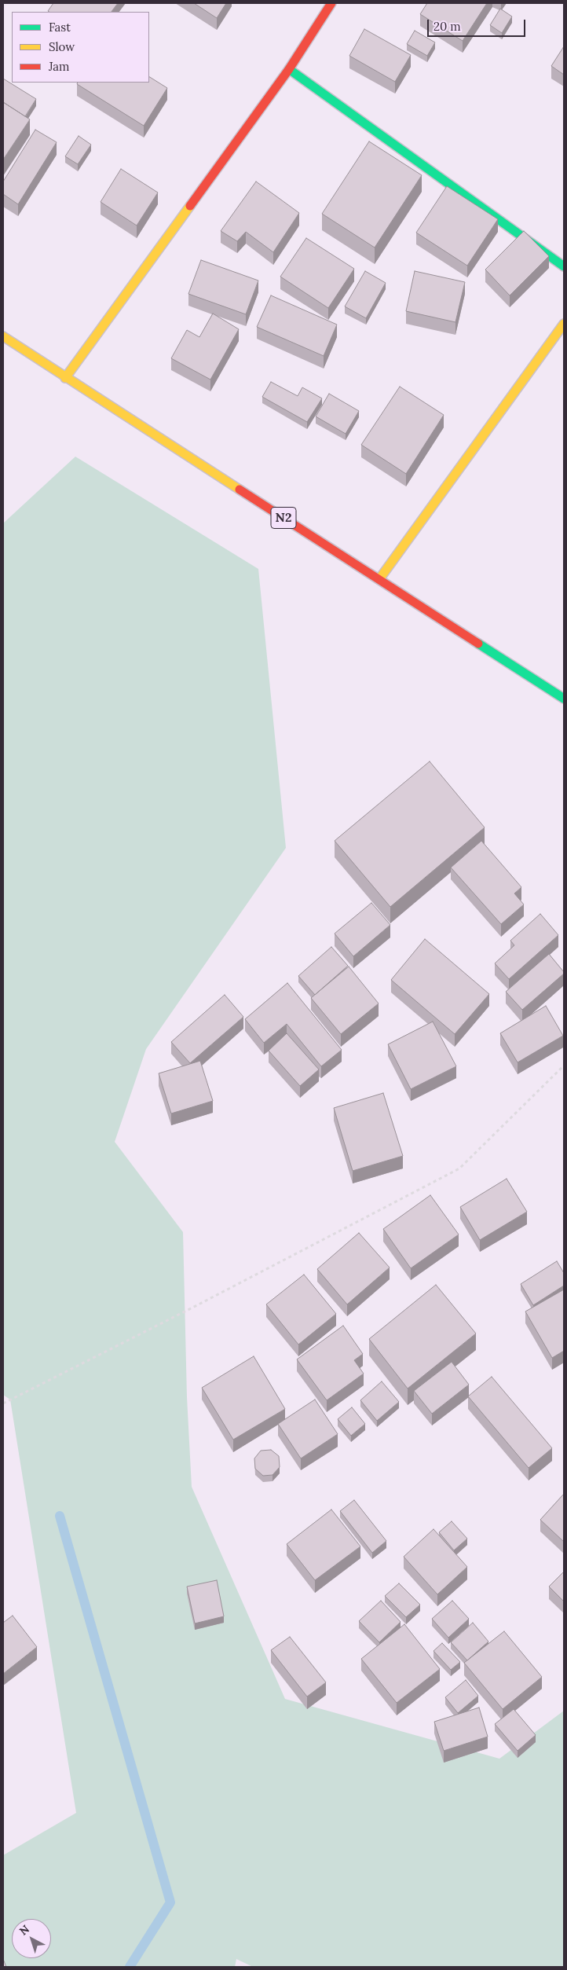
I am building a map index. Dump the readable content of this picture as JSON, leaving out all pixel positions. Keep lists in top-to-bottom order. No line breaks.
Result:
{"streets":{"main road":["N2"]},"legend":["Fast","Slow","Jam"],"scale_bar":"20 m","north":"top left"}
